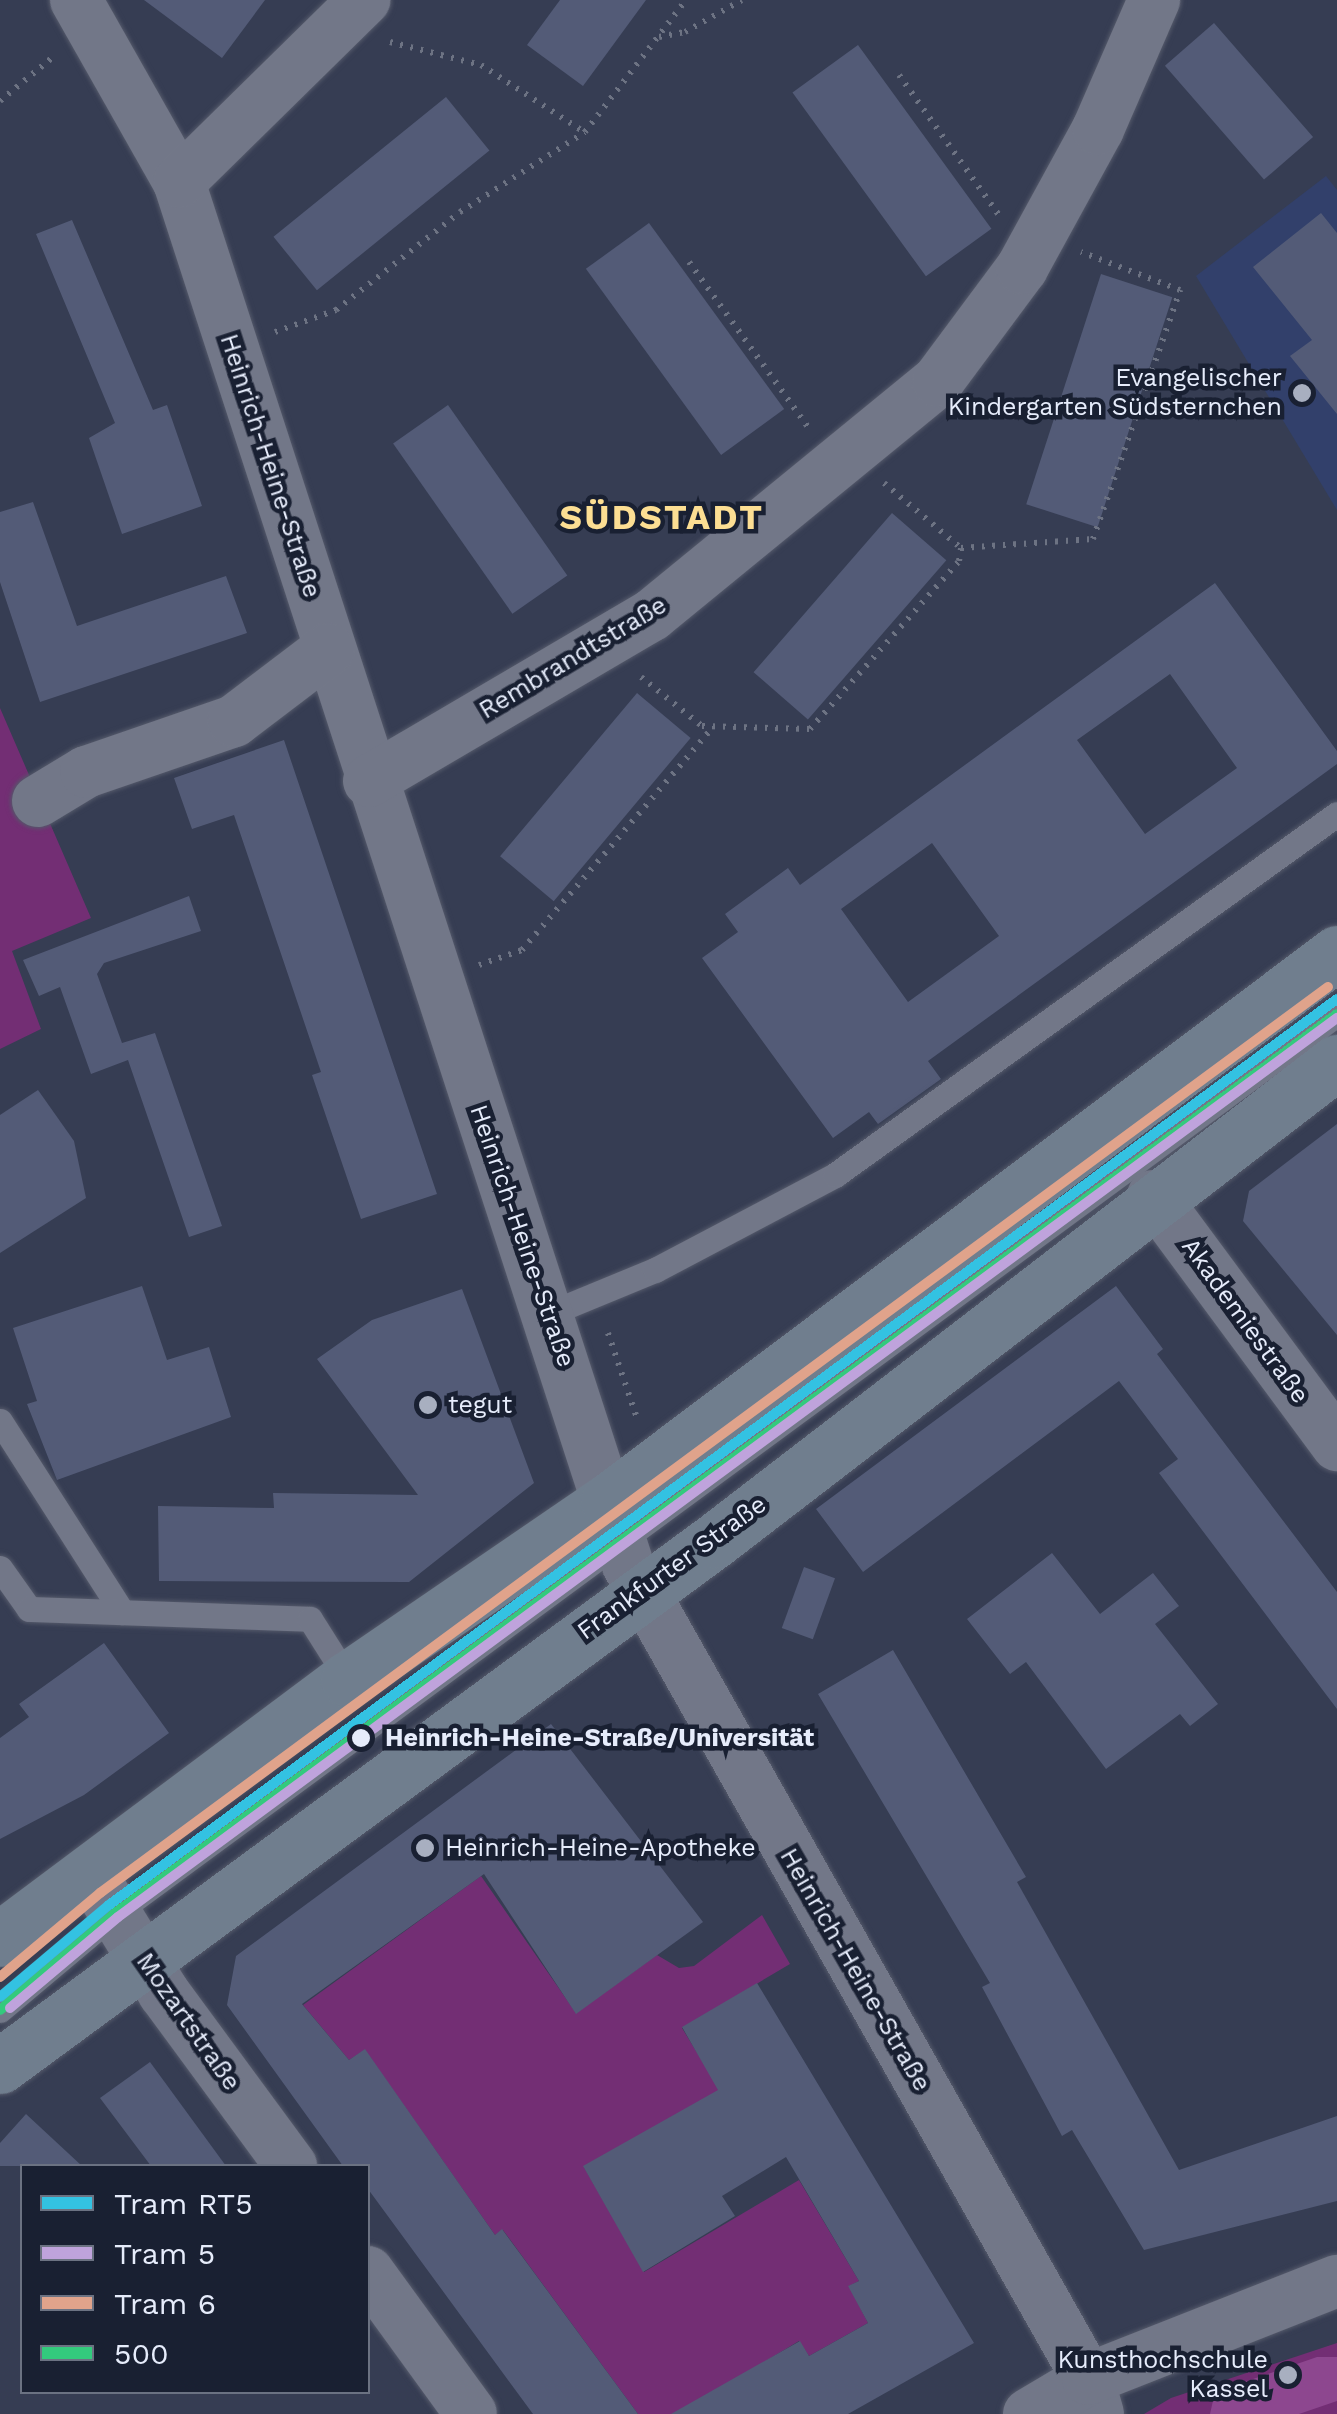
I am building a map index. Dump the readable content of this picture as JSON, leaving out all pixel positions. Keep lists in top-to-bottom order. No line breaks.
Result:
{"streets":{"main road":["Frankfurter Straße"],"street":["Heinrich-Heine-Straße","Rembrandtstraße","Akademiestraße","Mozartstraße"]},"crossings":[["Heinrich-Heine-Straße","Rembrandtstraße"],["Heinrich-Heine-Straße","Frankfurter Straße"],["Akademiestraße","Frankfurter Straße"],["Frankfurter Straße","Mozartstraße"]],"districts":["SÜDSTADT"],"places":["Evangelischer Kindergarten Südsternchen","tegut","Heinrich-Heine-Straße/Universität","Heinrich-Heine-Apotheke","Kunsthochschule Kassel"],"lines":["tram line 6","tram line RT5","transit line 500","tram line 5"],"legend":["Tram RT5","Tram 5","Tram 6","500"]}
